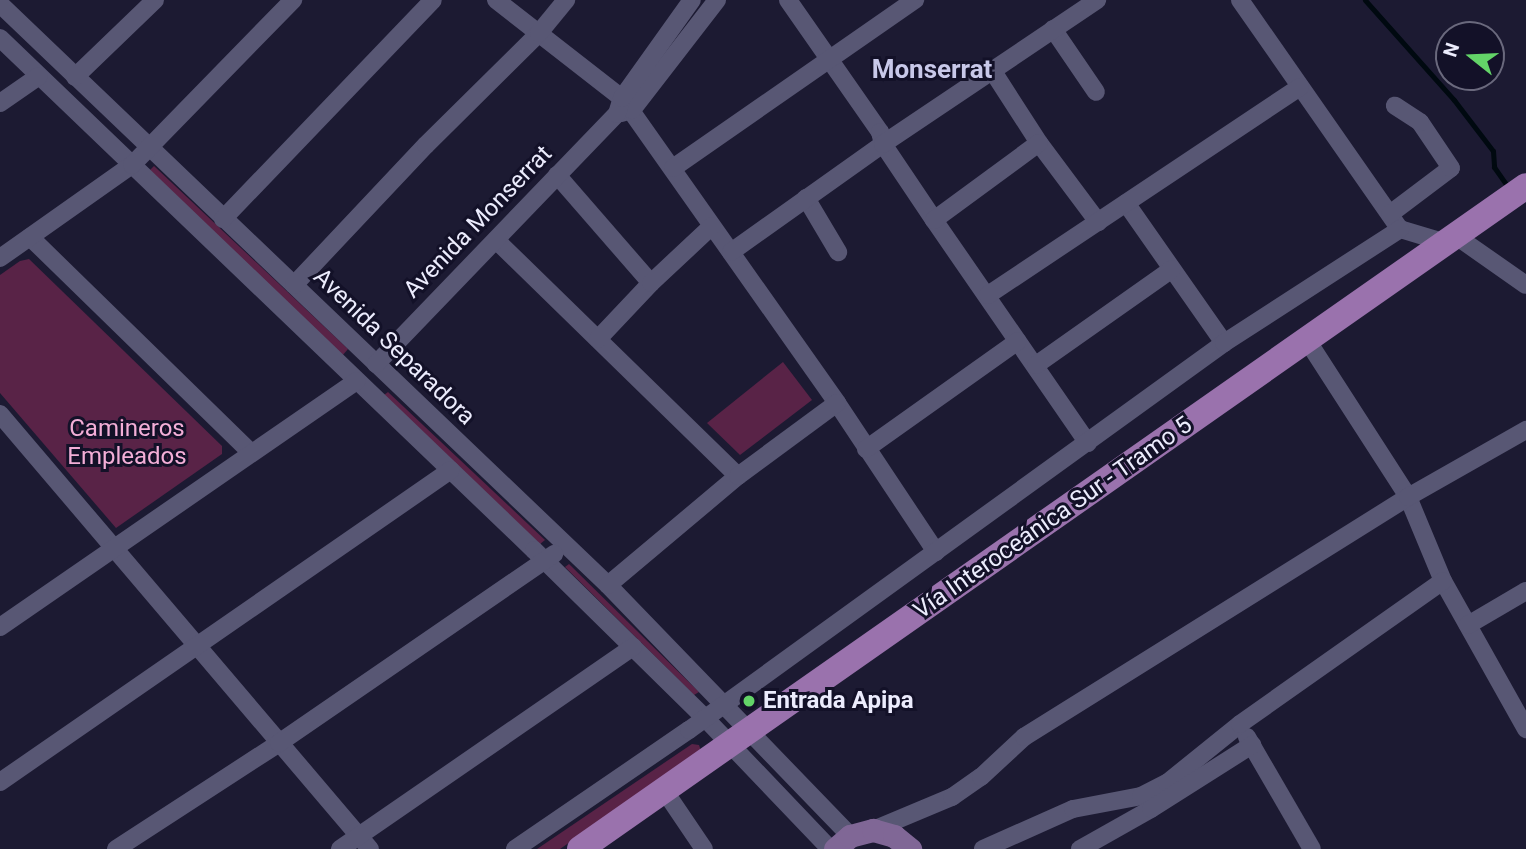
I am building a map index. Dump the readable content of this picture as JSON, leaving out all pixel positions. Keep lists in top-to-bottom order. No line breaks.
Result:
{"streets":{"highway":["Vía Interoceánica Sur - Tramo 5"],"street":["Avenida Monserrat","Avenida Separadora"]},"crossings":[["Avenida Monserrat","Avenida Separadora"],["Avenida Separadora","Vía Interoceánica Sur - Tramo 5"]],"districts":["Monserrat"],"parks":["Camineros Empleados"],"places":["Entrada Apipa"],"north":"left"}
